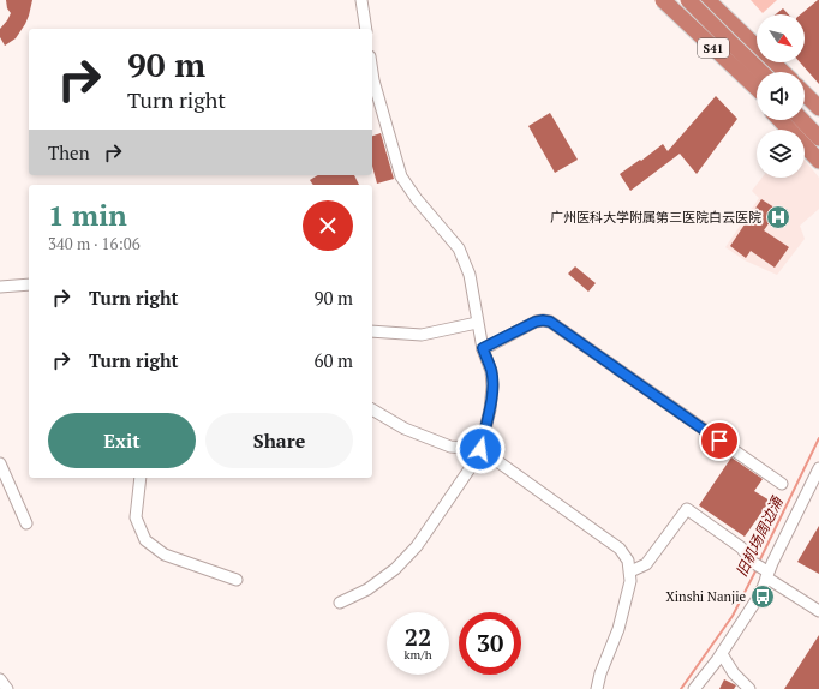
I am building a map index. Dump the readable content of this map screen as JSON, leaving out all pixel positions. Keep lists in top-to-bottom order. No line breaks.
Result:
{"streets":{"highway":["S41"]},"water":["旧机场周边涌"],"places":{"hospital":["广州医科大学附属第三医院白云医院"],"bus stop":["Xinshi Nanjie"]},"north":"bottom right","page":{"turn":["90 m","Turn right"],"then":"Then","heading":["1 min","340 m · 16:06"],"list":[{"name":"Turn right","value":"90 m"},{"name":"Turn right","value":"60 m"}],"buttons":["Exit","Share"],"speed":"22 km/h","limit":"30"}}
